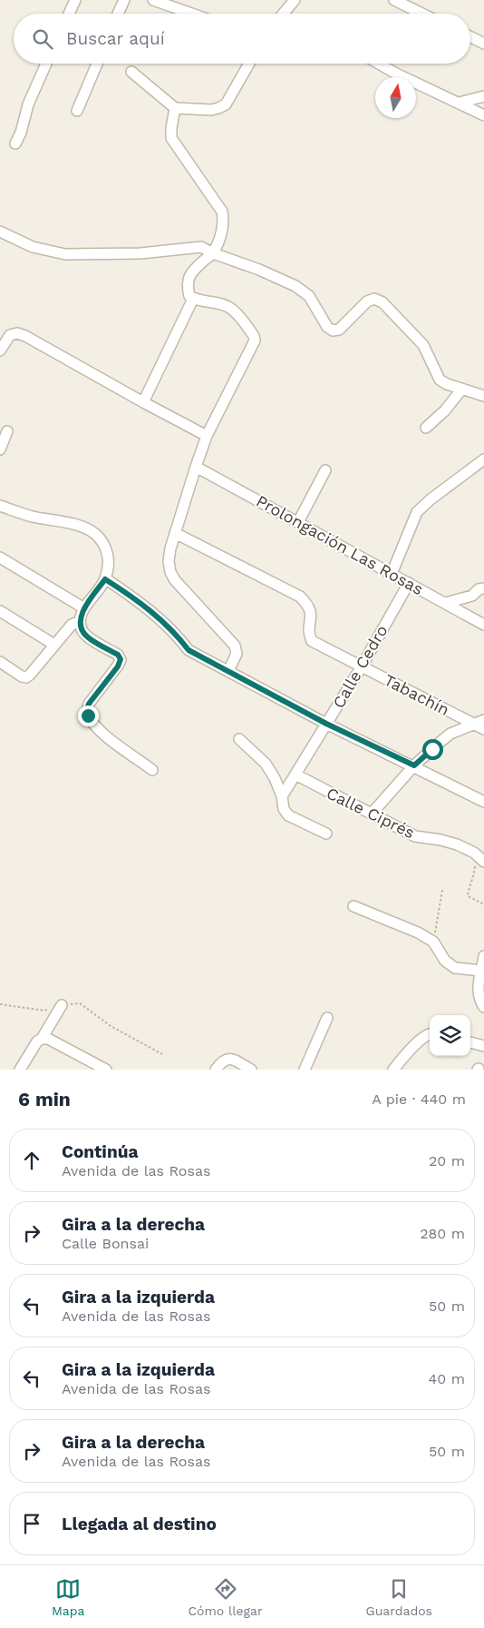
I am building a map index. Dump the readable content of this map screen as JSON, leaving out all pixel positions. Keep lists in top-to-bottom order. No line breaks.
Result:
{"streets":{"street":["Prolongación Las Rosas","Calle Cedro","Tabachín","Calle Ciprés"]},"crossings":[["Prolongación Las Rosas","Calle Cedro"],["Calle Cedro","Tabachín"],["Calle Cedro","Calle Ciprés"]],"north":"top","page":{"search":"Buscar aquí","heading":["6 min","A pie · 440 m"],"list":[["Continúa","Avenida de las Rosas","20 m"],["Gira a la derecha","Calle Bonsai","280 m"],["Gira a la izquierda","Avenida de las Rosas","50 m"],["Gira a la izquierda","Avenida de las Rosas","40 m"],["Gira a la derecha","Avenida de las Rosas","50 m"],"Llegada al destino"],"nav":["Mapa","Cómo llegar","Guardados"]}}
